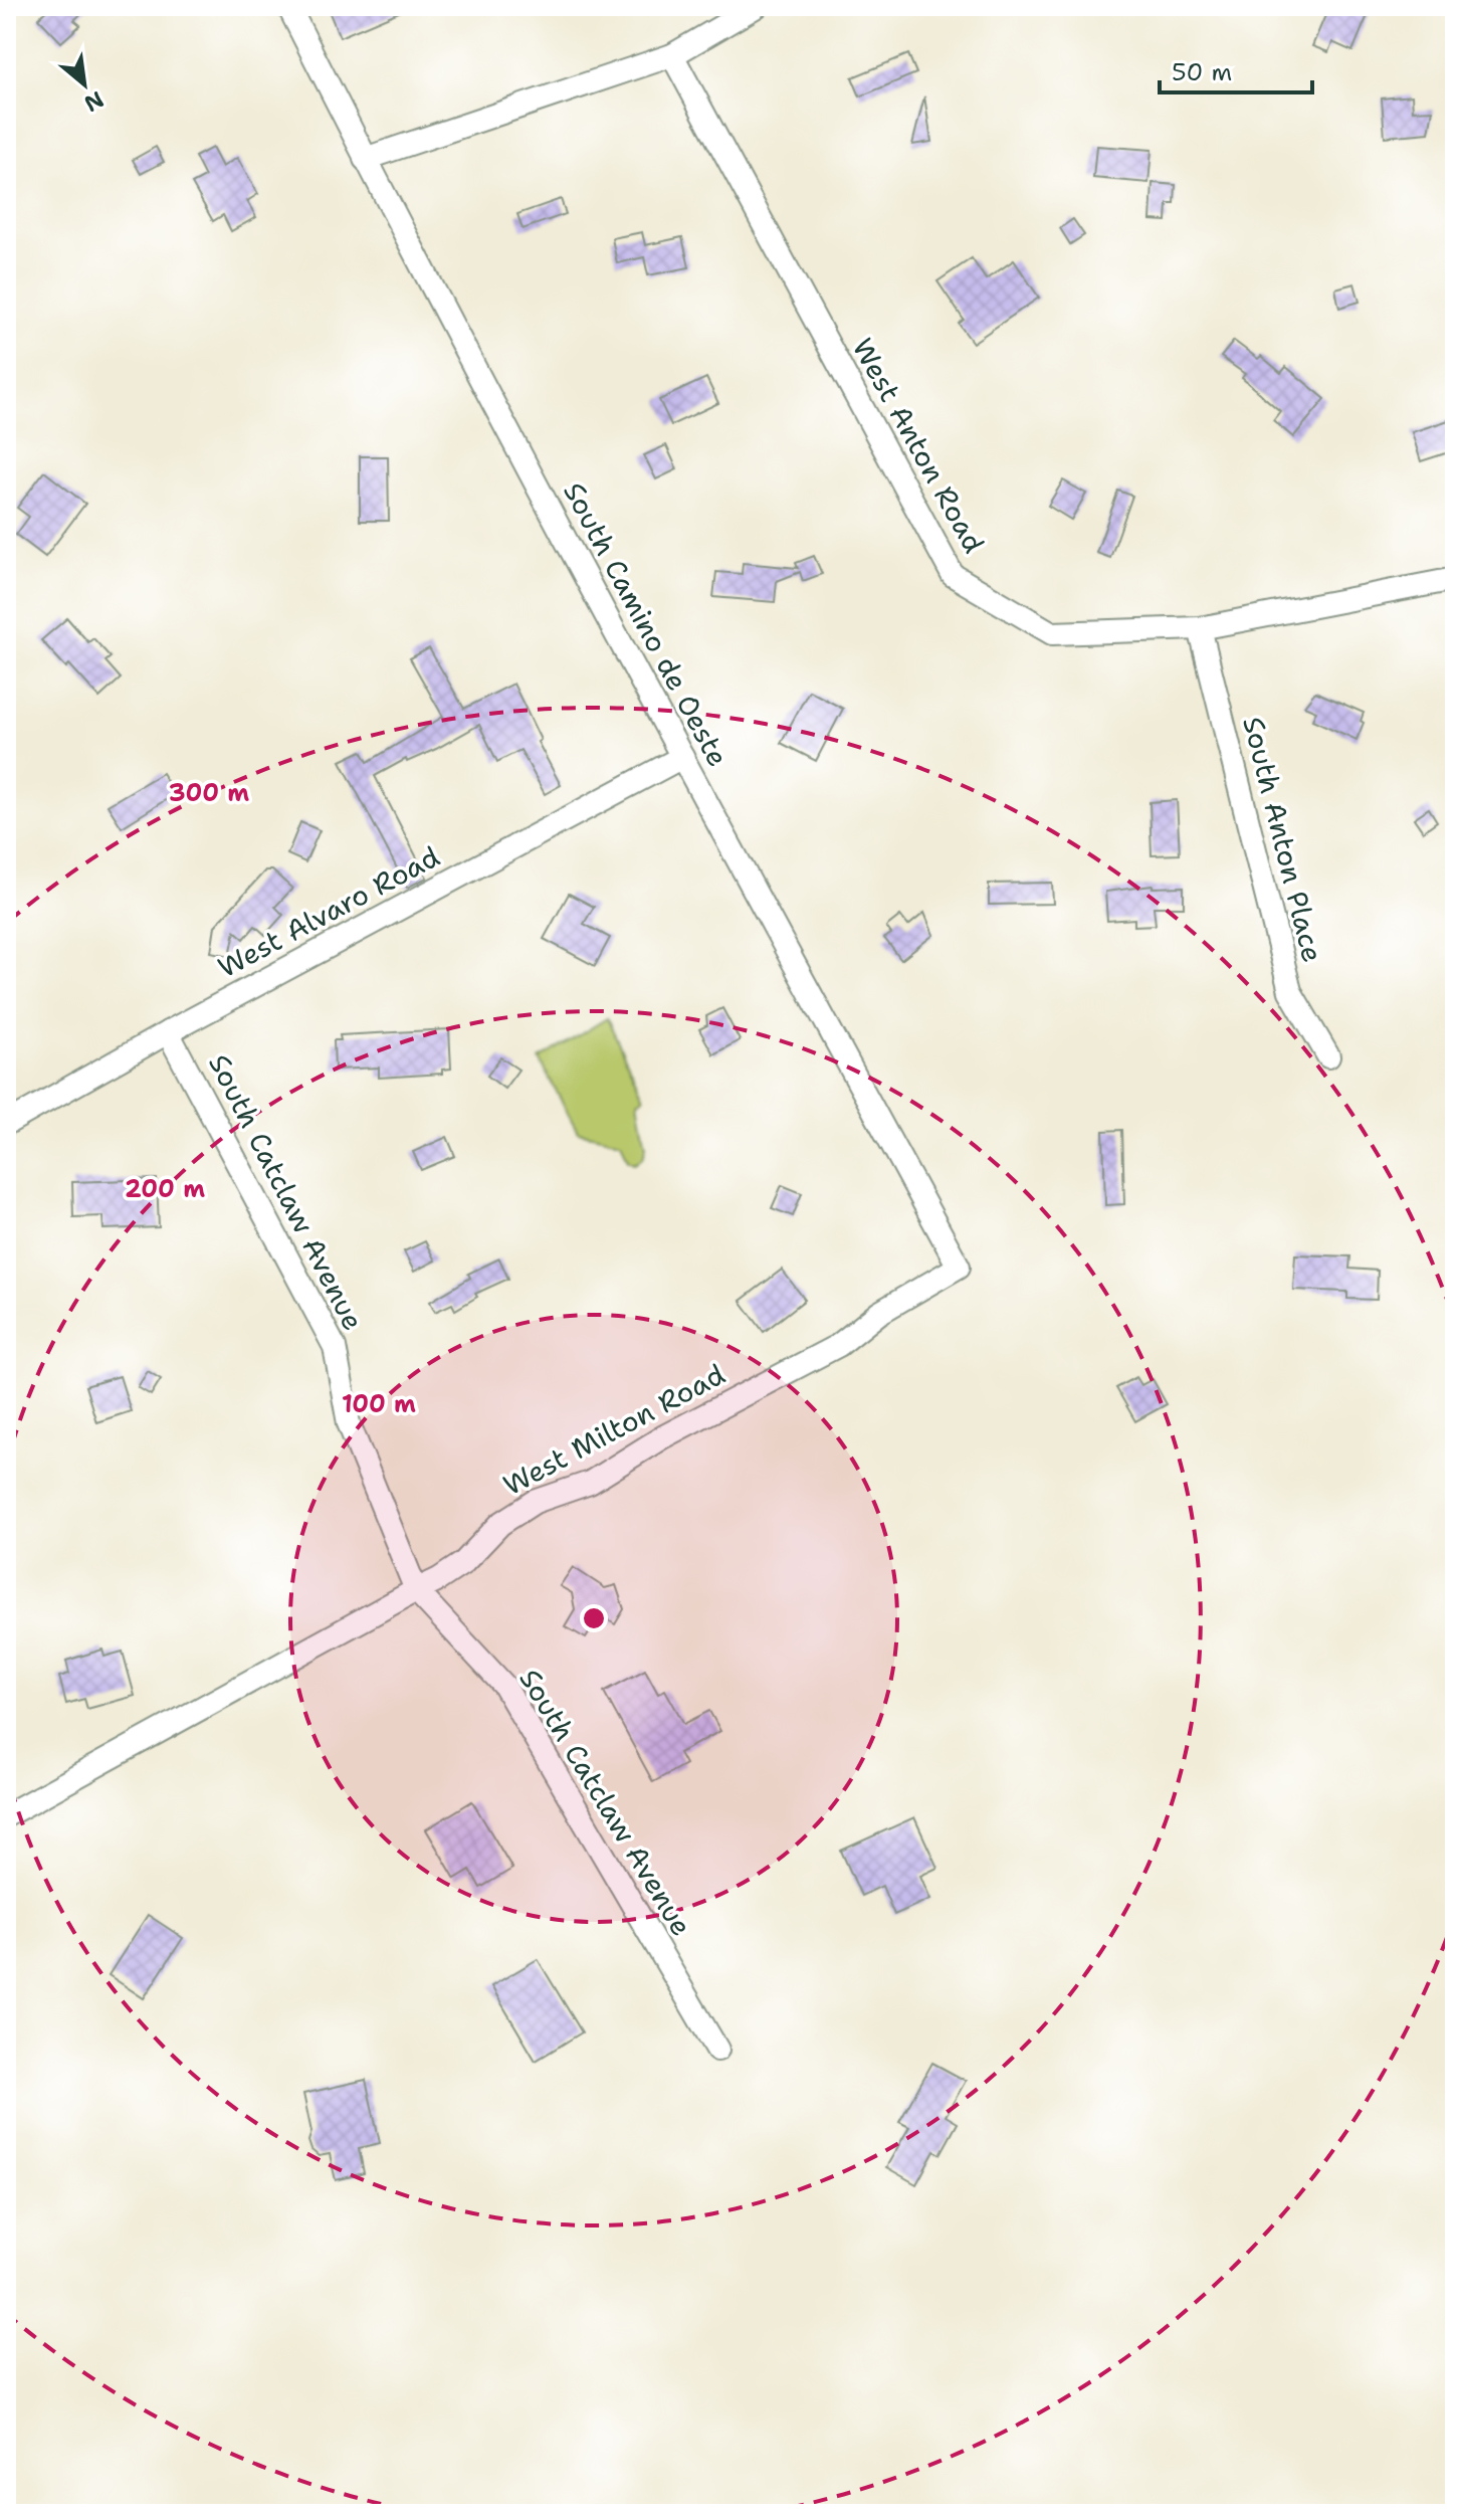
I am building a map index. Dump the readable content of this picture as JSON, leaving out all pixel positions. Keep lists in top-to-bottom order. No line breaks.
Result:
{"streets":{"street":["West Anton Road","South Camino de Oeste","South Anton Place","West Alvaro Road","South Catclaw Avenue","West Milton Road"]},"crossings":[["West Anton Road","South Anton Place"],["South Camino de Oeste","West Alvaro Road"],["South Camino de Oeste","West Milton Road"],["West Alvaro Road","South Catclaw Avenue"],["South Catclaw Avenue","West Milton Road"]],"scale_bar":"50 m","north":"bottom right","rings":["300 m","200 m","100 m"]}
